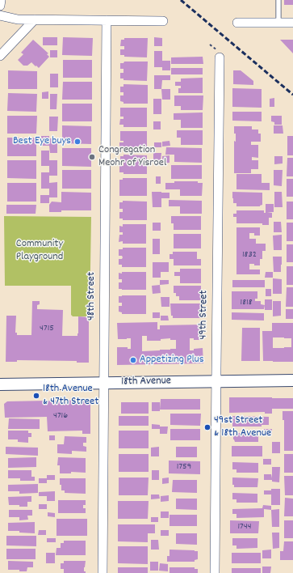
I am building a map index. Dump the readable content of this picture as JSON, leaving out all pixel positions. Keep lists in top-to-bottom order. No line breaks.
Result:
{"streets":{"street":["48th Street","49th Street","18th Avenue"]},"crossings":[["48th Street","18th Avenue"],["49th Street","18th Avenue"]],"parks":["Community Playground"],"places":["Best Eye buys","Congregation Meohr of Yisroel","Appetizing Plus","18th Avenue & 47th Street","49st Street & 18th Avenue"],"house_numbers":["1832","1818","4715","4716","1759","1744"]}
